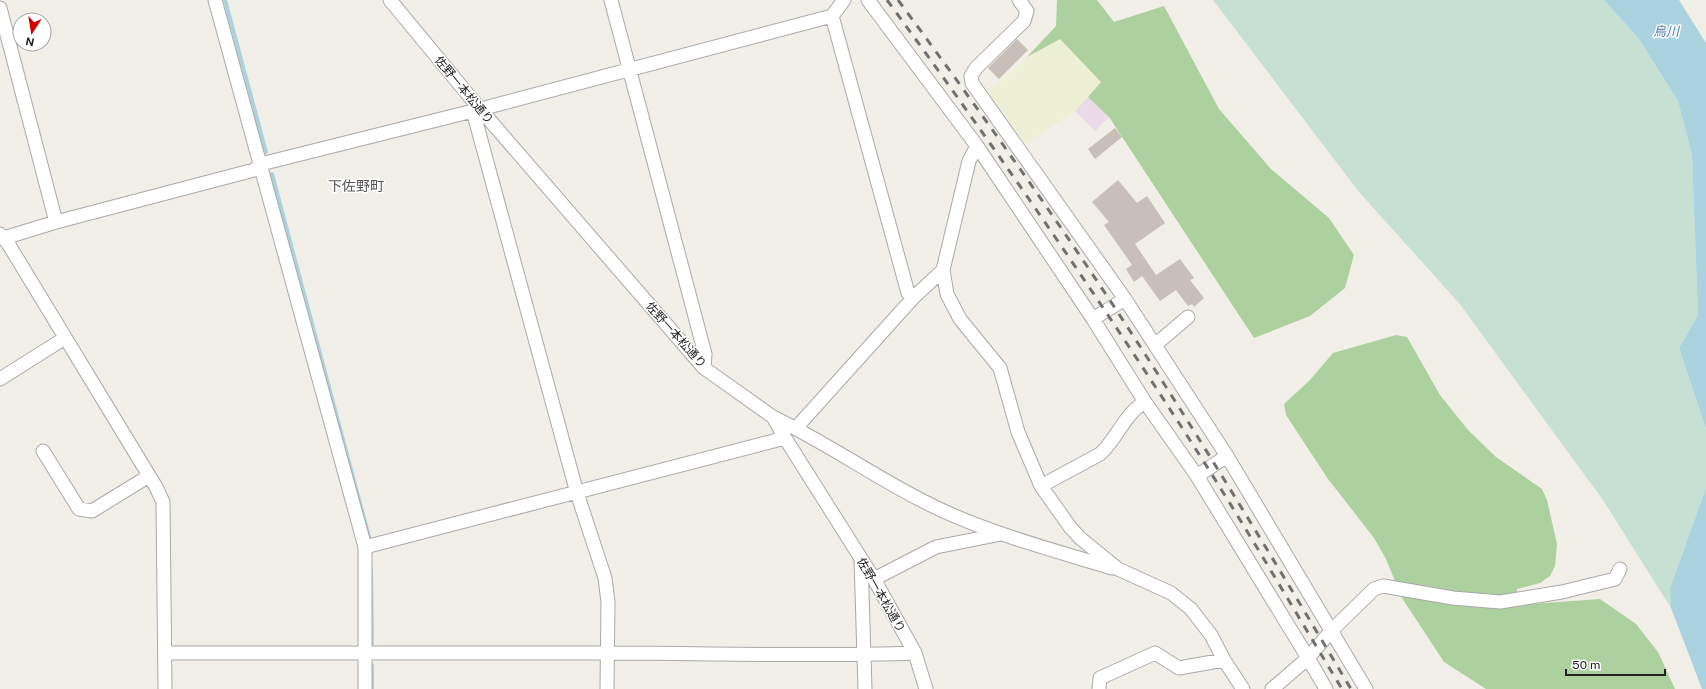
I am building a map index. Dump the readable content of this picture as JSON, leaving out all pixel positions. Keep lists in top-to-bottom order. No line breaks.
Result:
{"streets":{"street":["佐野一本松通り"]},"districts":["下佐野町"],"water":["烏川"],"scale_bar":"50 m","north":"bottom"}
